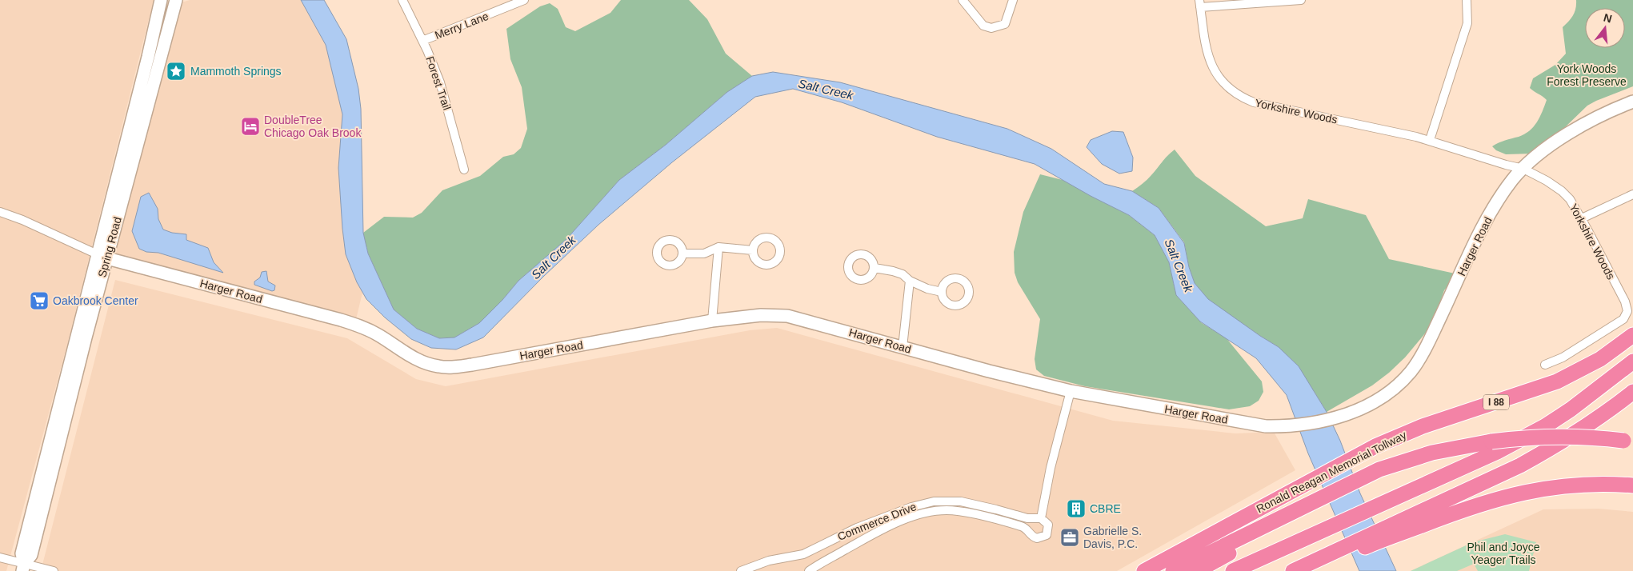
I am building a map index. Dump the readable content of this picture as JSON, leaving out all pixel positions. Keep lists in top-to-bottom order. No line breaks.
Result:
{"streets":{"highway":["I 88","Ronald Reagan Memorial Tollway"],"street":["Merry Lane","Forest Trail","Yorkshire Woods","Harger Road","Spring Road","Commerce Drive"]},"crossings":[["Merry Lane","Forest Trail"],["Yorkshire Woods","Harger Road"],["Harger Road","Spring Road"],["Harger Road","Commerce Drive"]],"water":["Salt Creek"],"parks":["York Woods Forest Preserve","Phil and Joyce Yeager Trails"],"places":{"place":["Mammoth Springs"],"hotel":["DoubleTree Chicago Oak Brook"],"supermarket":["Oakbrook Center"],"building":["CBRE"],"office":["Gabrielle S. Davis, P.C."]},"north":"top"}
